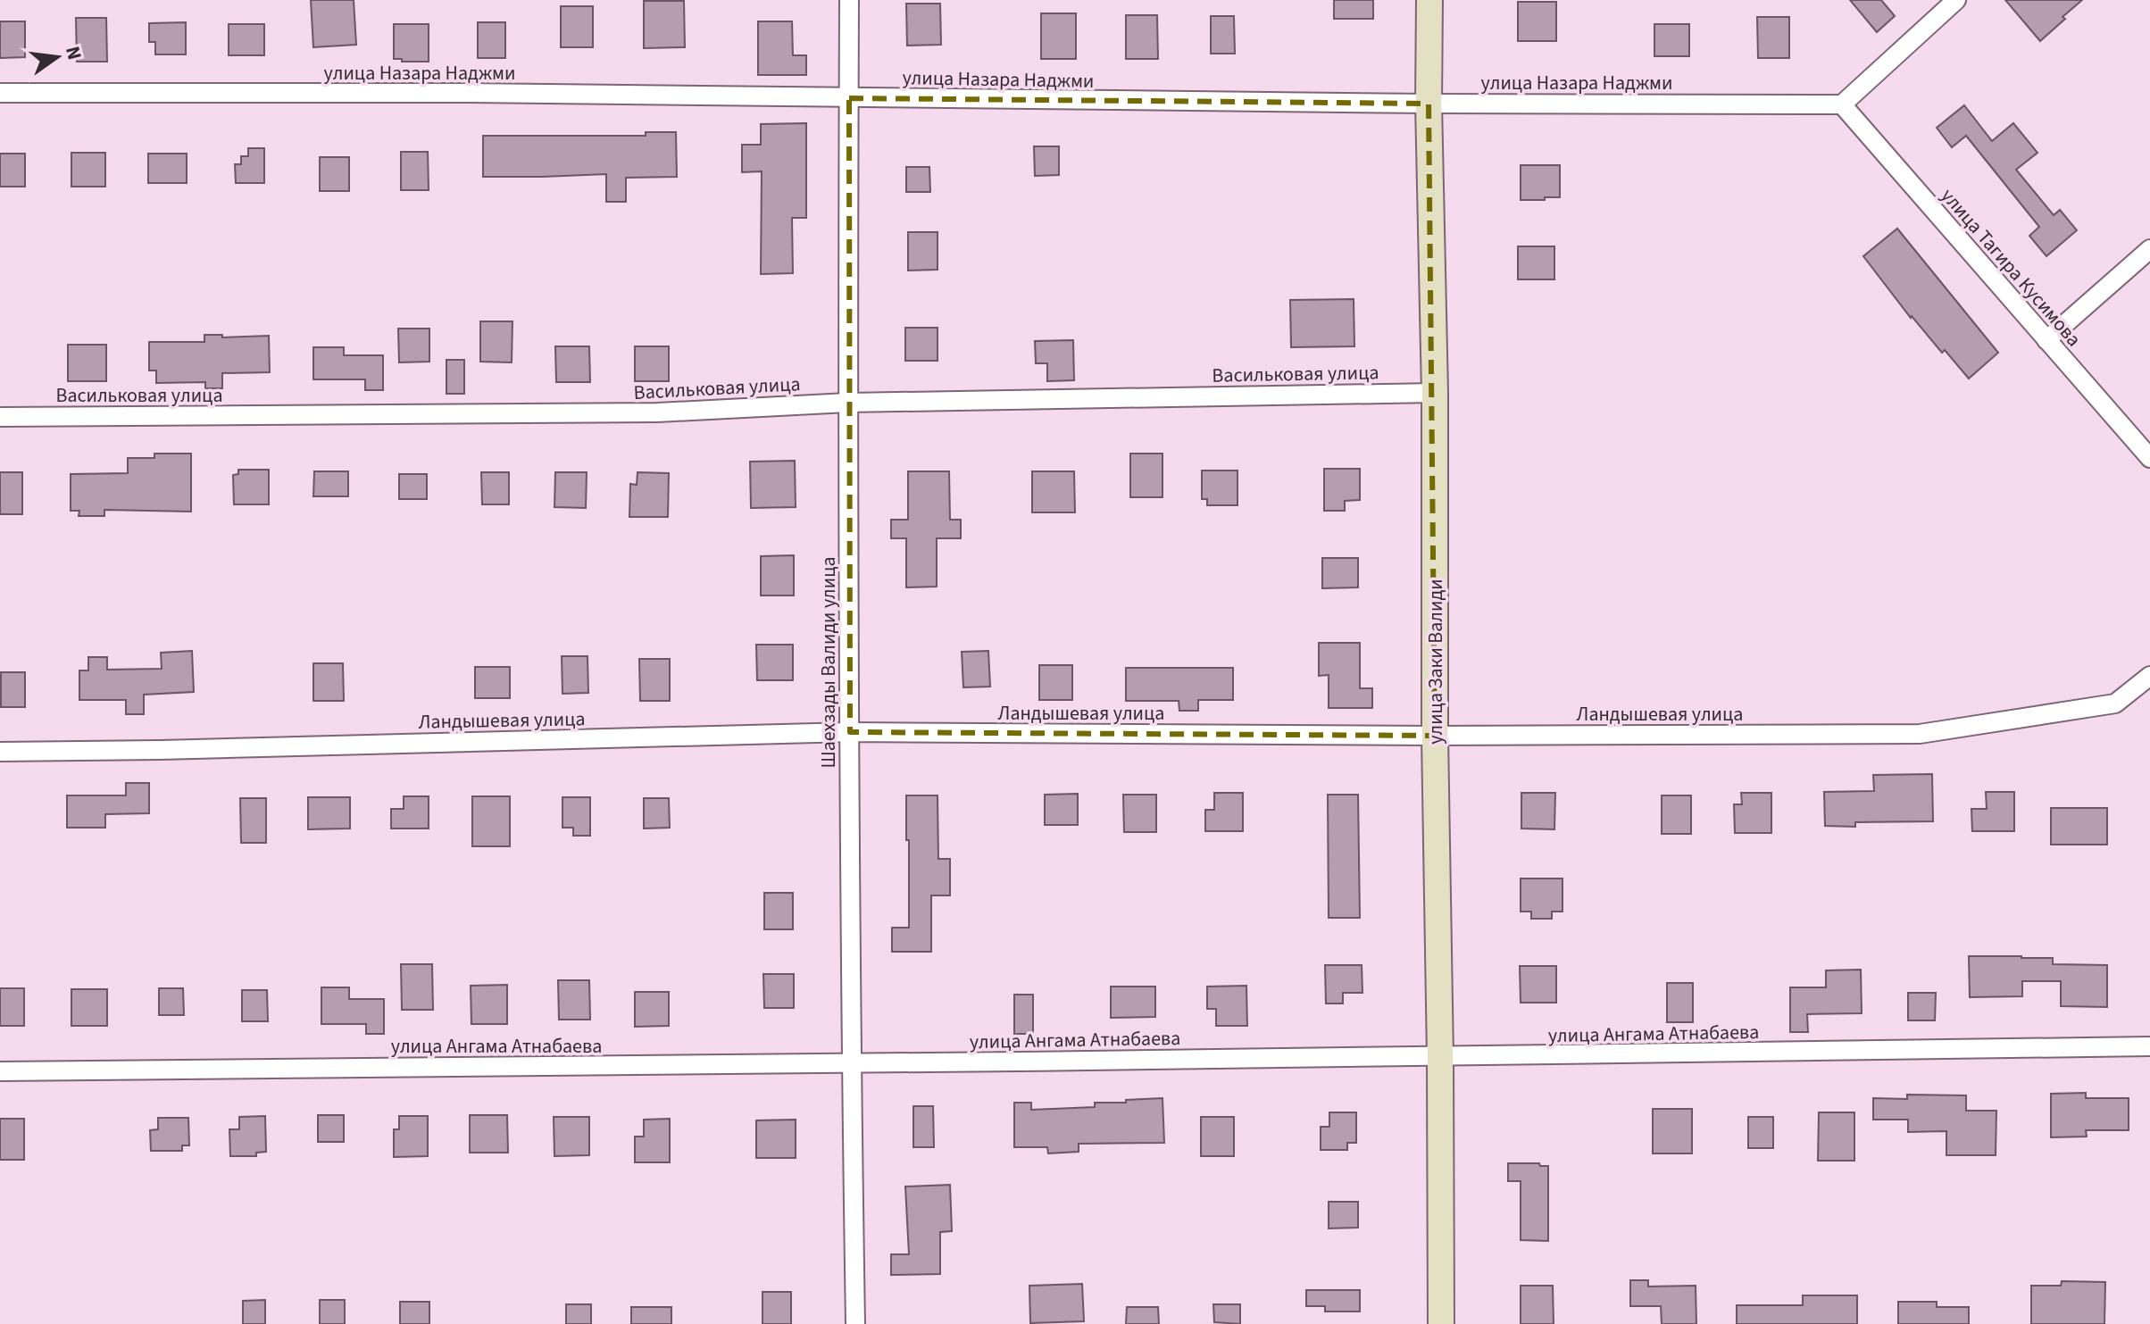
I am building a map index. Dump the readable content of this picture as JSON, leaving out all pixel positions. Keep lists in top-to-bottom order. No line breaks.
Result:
{"streets":{"street":["улица Назара Наджми","улица Тагира Кусимова","Васильковая улица","улица Заки Валиди","Шаехзады Валиди улица","Ландышевая улица","улица Ангама Атнабаева"]},"crossings":[["улица Назара Наджми","улица Тагира Кусимова"],["улица Назара Наджми","улица Заки Валиди"],["улица Назара Наджми","Шаехзады Валиди улица"],["Васильковая улица","улица Заки Валиди"],["Васильковая улица","Шаехзады Валиди улица"],["улица Заки Валиди","Ландышевая улица"],["улица Заки Валиди","улица Ангама Атнабаева"],["Шаехзады Валиди улица","Ландышевая улица"],["Шаехзады Валиди улица","улица Ангама Атнабаева"]],"north":"right"}
